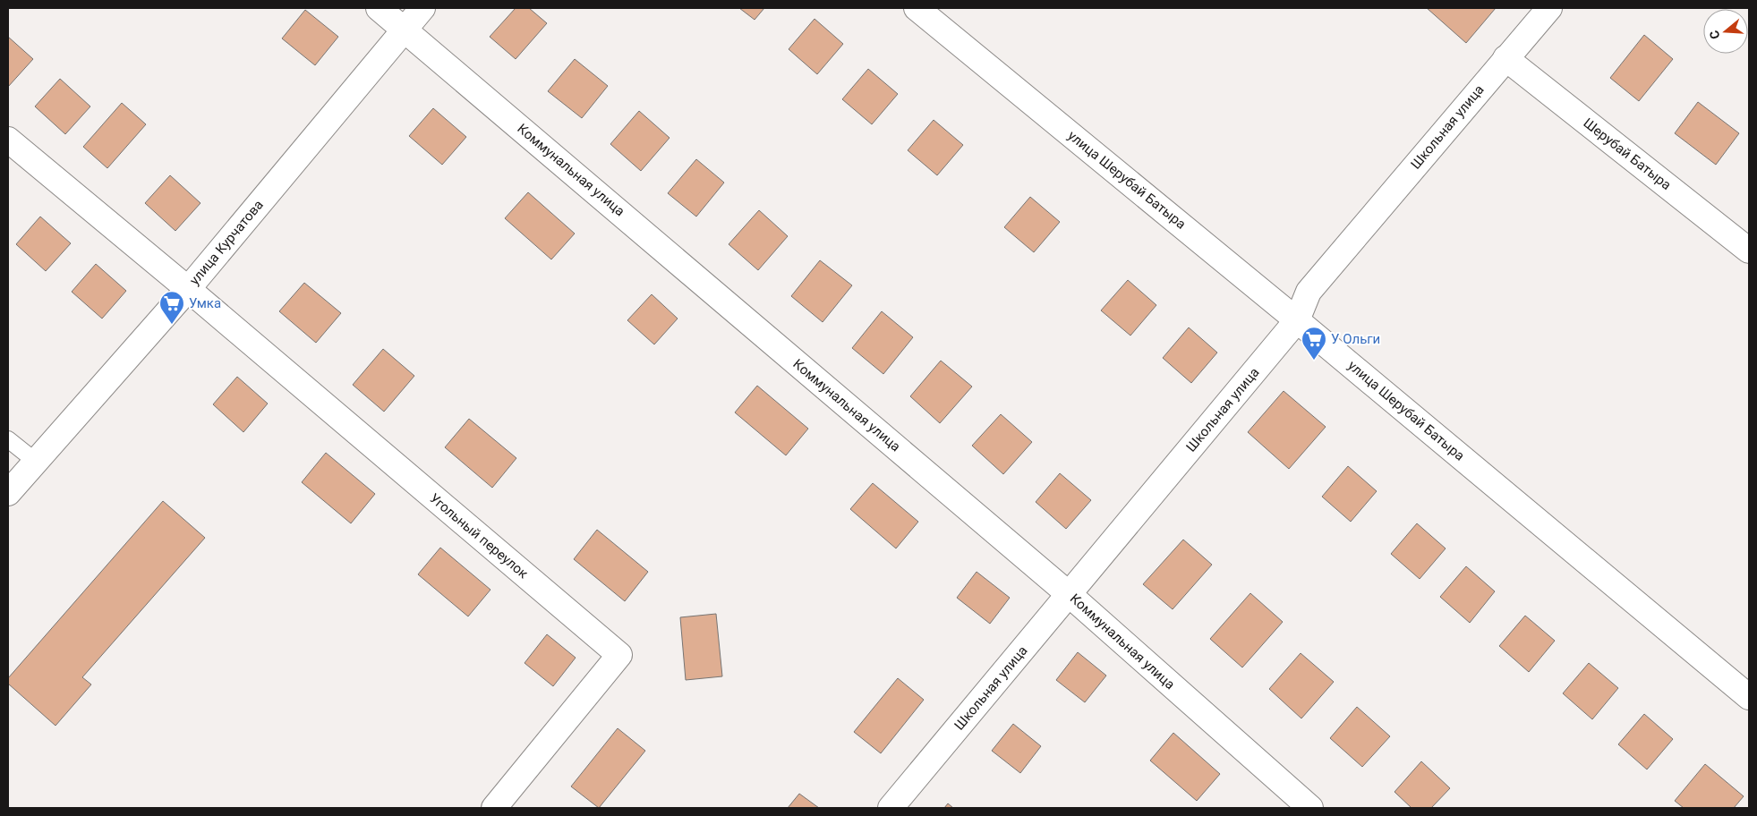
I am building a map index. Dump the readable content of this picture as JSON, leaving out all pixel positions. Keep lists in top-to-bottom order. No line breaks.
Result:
{"streets":{"street":["Школьная улица","Шерубай Батыра","Коммунальная улица","улица Шерубай Батыра","улица Курчатова","Угольный переулок"]},"crossings":[["Школьная улица","Шерубай Батыра"],["Школьная улица","Коммунальная улица"],["Школьная улица","улица Шерубай Батыра"],["Коммунальная улица","улица Курчатова"],["улица Курчатова","Угольный переулок"]],"places":{"supermarket":["Умка","У Ольги"]},"north":"left"}
